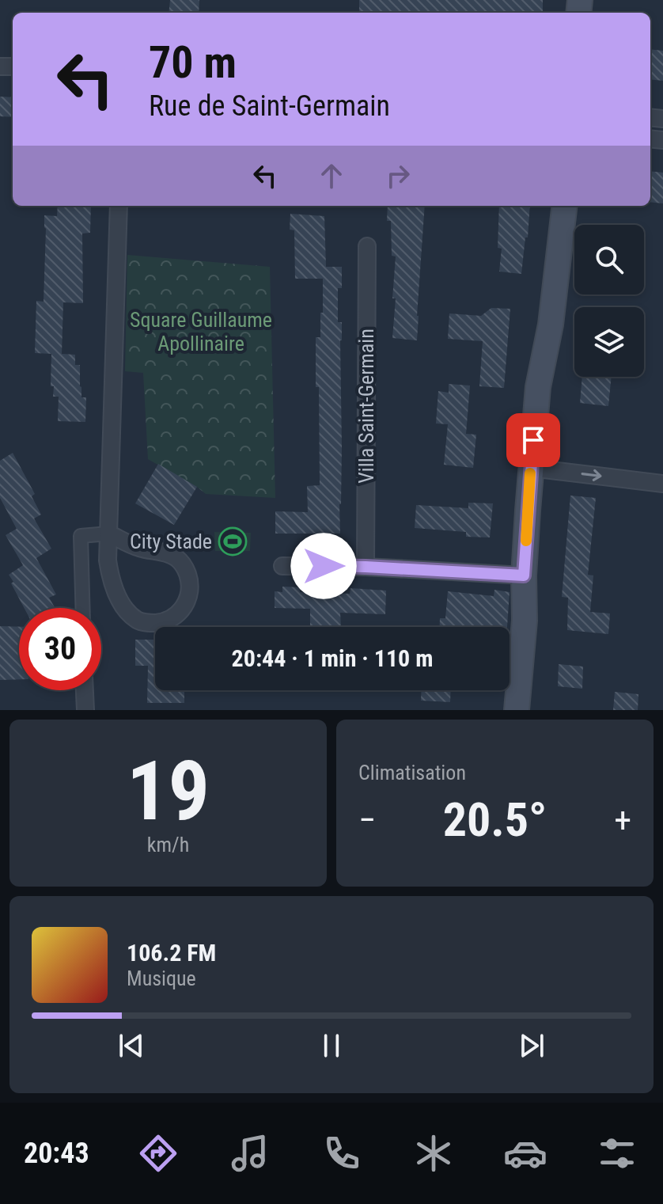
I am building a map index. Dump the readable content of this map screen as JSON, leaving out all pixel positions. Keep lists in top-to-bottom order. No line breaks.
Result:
{"streets":{"street":["Villa Saint-Germain"]},"parks":["Square Guillaume Apollinaire"],"places":{"sports":["City Stade"]},"page":{"turn":["70 m","Rue de Saint-Germain"],"limit":"30","trip":"20:44 · 1 min · 110 m","tile":[["19","km/h"],"Climatisation"],"heat":["−","20.5°","+"],"song":["106.2 FM","Musique"],"tabs":"20:43"}}
